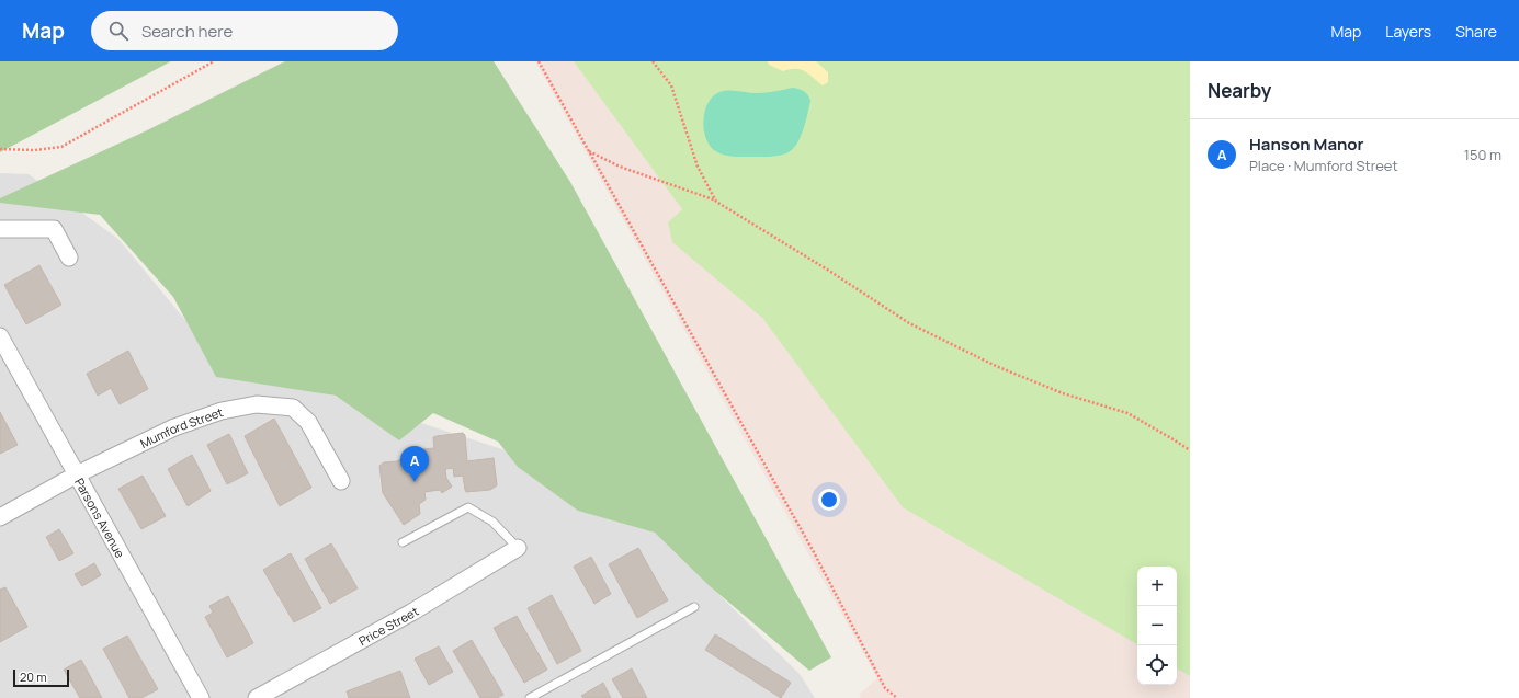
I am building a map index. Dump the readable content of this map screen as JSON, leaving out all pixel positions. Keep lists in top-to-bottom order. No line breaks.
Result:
{"streets":{"street":["Mumford Street","Parsons Avenue","Price Street"]},"crossings":[["Mumford Street","Parsons Avenue"]],"scale_bar":"20 m","page":{"header":"Map","search":"Search here","nav":["Map","Layers","Share"],"heading":"Nearby","list":[{"mark":"A","name":"Hanson Manor","note":"Place · Mumford Street","value":"150 m"}],"pins":"A","map_buttons":["+","−"],"scale":"20 m"}}
